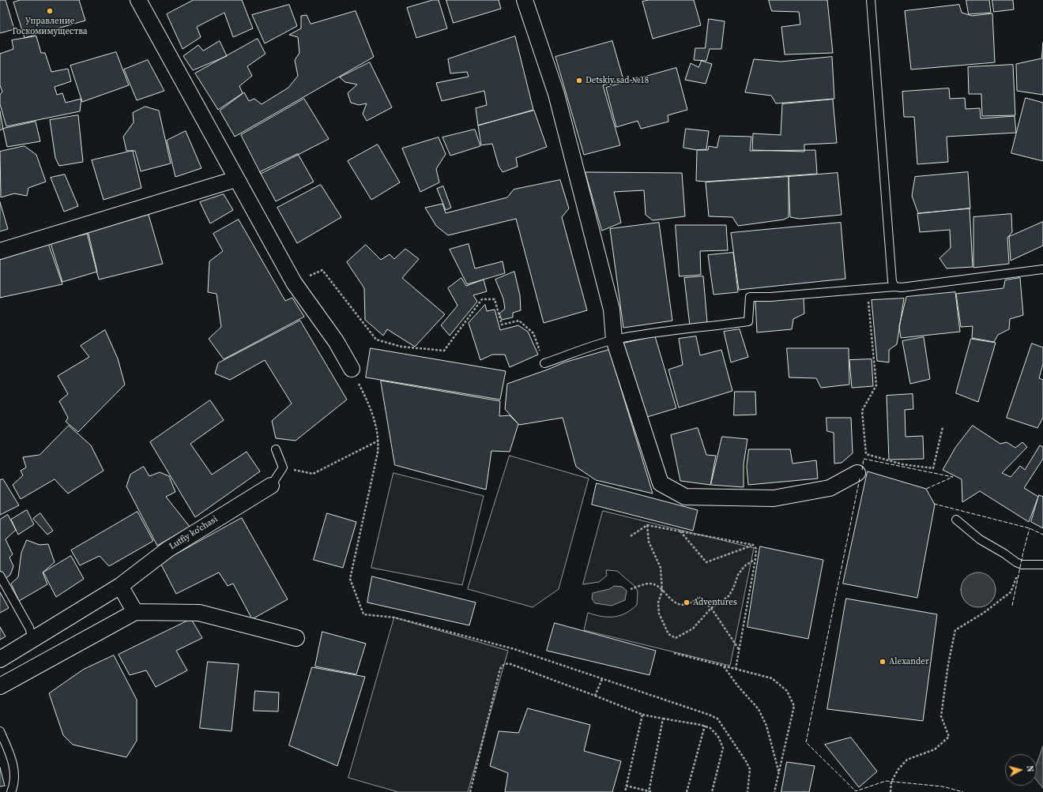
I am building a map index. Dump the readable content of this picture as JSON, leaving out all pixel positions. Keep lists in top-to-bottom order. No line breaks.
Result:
{"streets":{"street":["Lutfiy ko'chasi"]},"places":["Управление Госкомимущества","Detskiy sad №18","Adventures","Alexander"],"north":"right"}
